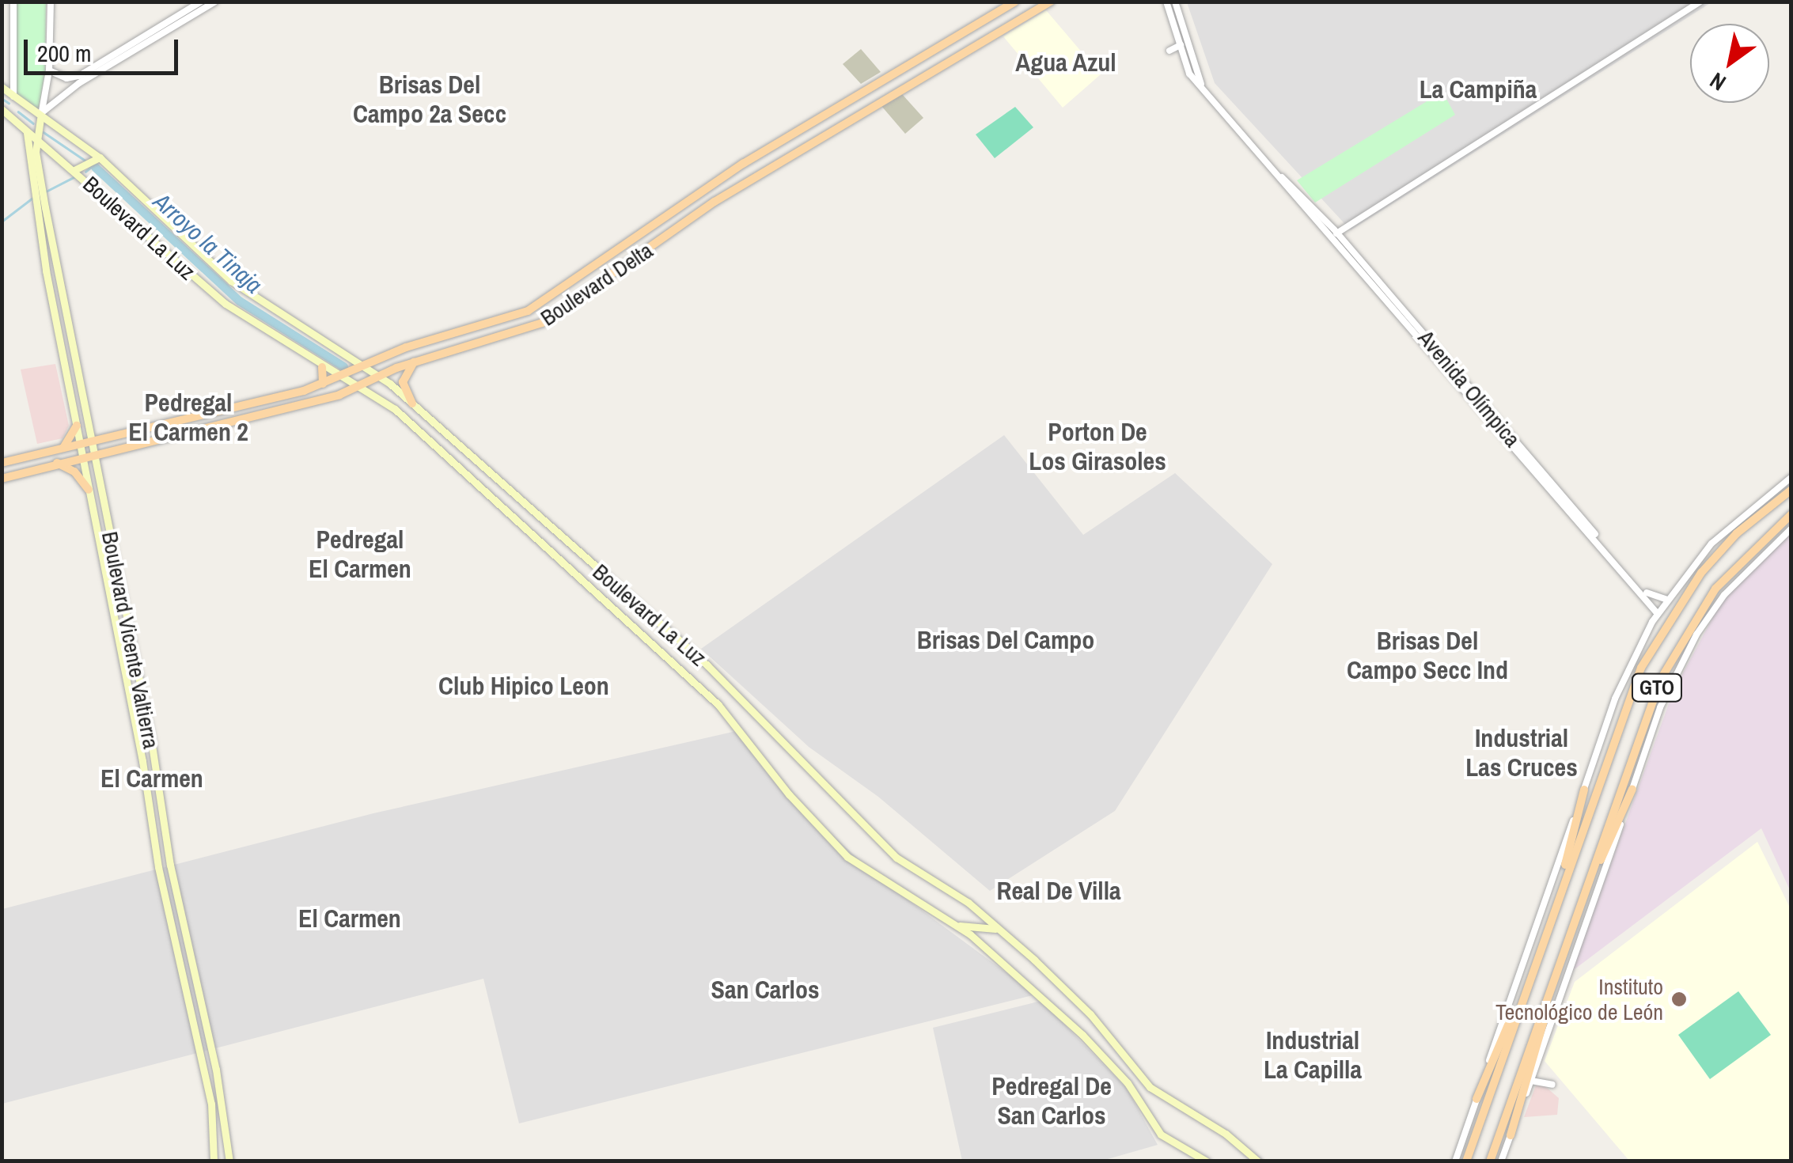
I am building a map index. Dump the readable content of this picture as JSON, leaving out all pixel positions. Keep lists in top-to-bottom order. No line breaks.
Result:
{"streets":{"main road":["Boulevard La Luz","Boulevard Delta","Boulevard Vicente Valtierra","GTO"],"street":["Avenida Olímpica"]},"crossings":[["Boulevard La Luz","Boulevard Delta"],["Boulevard La Luz","Boulevard Vicente Valtierra"],["Boulevard Delta","Boulevard Vicente Valtierra"]],"districts":["Agua Azul","Brisas Del Campo 2a Secc","La Campiña","Pedregal El Carmen 2","Porton De Los Girasoles","Pedregal El Carmen","Brisas Del Campo","Brisas Del Campo Secc Ind","Club Hipico Leon","Industrial Las Cruces","El Carmen","Real De Villa","El Carmen","San Carlos","Industrial La Capilla","Pedregal De San Carlos"],"water":["Arroyo la Tinaja"],"places":["Instituto Tecnológico de León"],"scale_bar":"200 m","north":"bottom left"}
